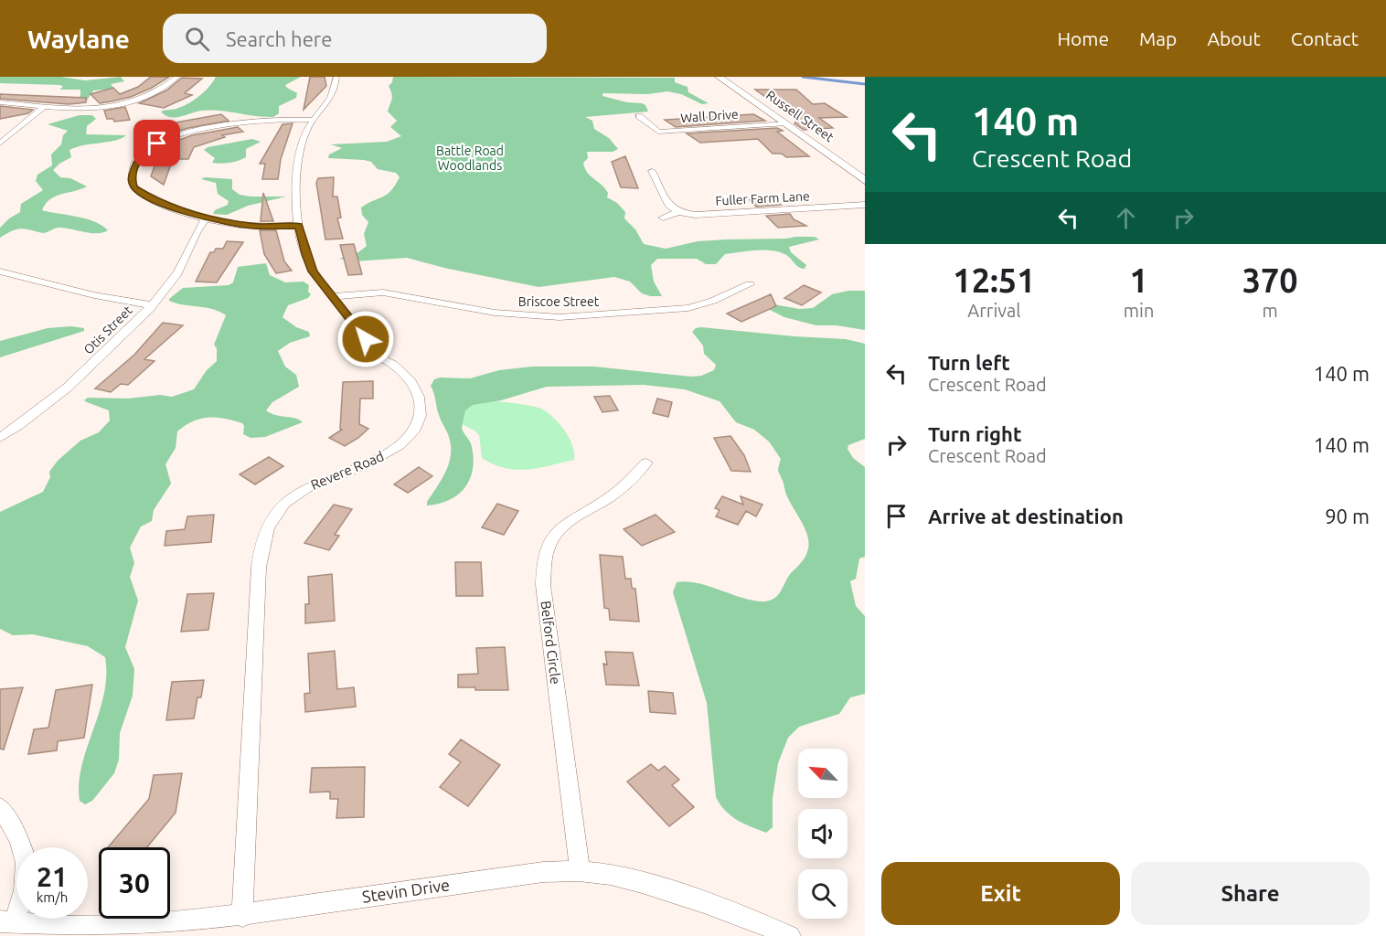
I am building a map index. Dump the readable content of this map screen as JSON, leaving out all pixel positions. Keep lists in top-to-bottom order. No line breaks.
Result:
{"streets":{"street":["Wall Drive","Russell Street","Fuller Farm Lane","Briscoe Street","Otis Street","Revere Road","Belford Circle","Stevin Drive"]},"crossings":[["Wall Drive","Russell Street"],["Briscoe Street","Revere Road"],["Revere Road","Stevin Drive"],["Belford Circle","Stevin Drive"]],"parks":["Battle Road Woodlands"],"north":"top left","page":{"header":"Waylane","search":"Search here","nav":["Home","Map","About","Contact"],"turn":["140 m","Crescent Road"],"eta":["12:51","Arrival","1","min","370","m"],"list":[{"name":"Turn left","note":"Crescent Road","value":"140 m"},{"name":"Turn right","note":"Crescent Road","value":"140 m"},{"name":"Arrive at destination","value":"90 m"}],"speed":"21 km/h","limit":"30","buttons":["Exit","Share"]}}
